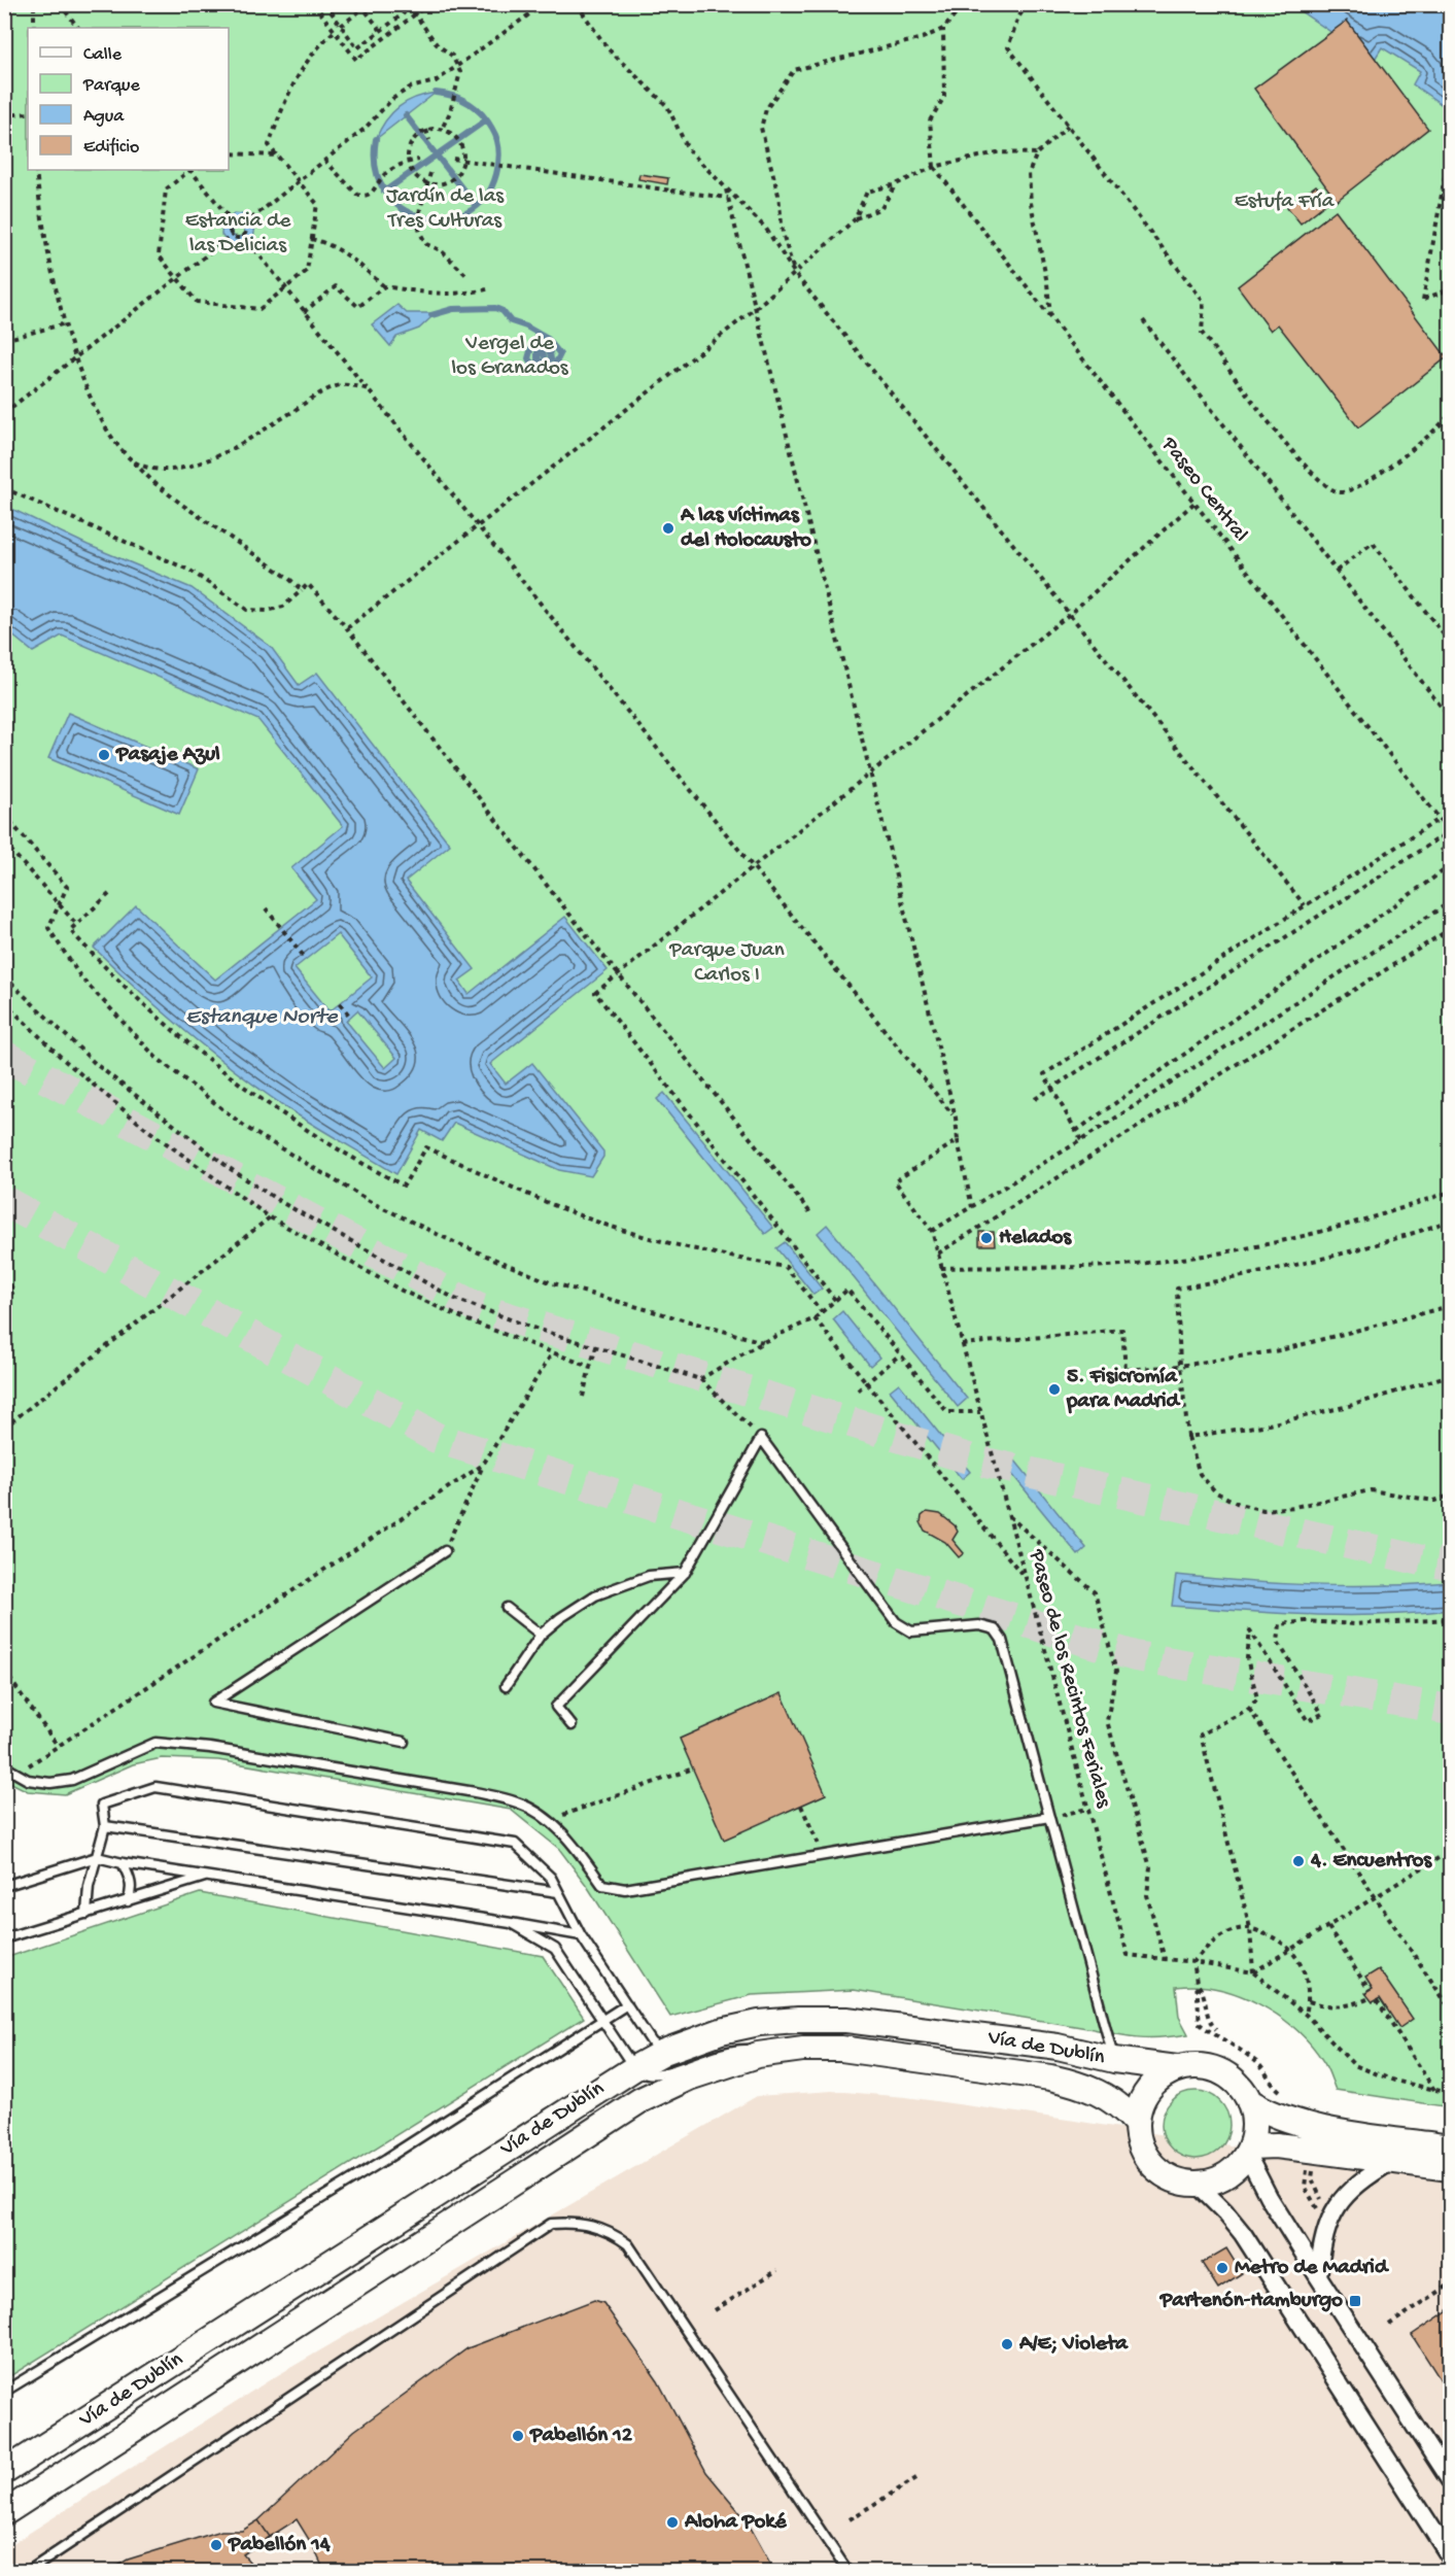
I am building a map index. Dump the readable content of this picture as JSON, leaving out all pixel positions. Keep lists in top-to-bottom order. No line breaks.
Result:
{"streets":{"street":["Vía de Dublín"],"path":["Paseo Central","Paseo de los Recintos Feriales"]},"water":["Estanque Norte"],"parks":["Jardín de las Tres Culturas","Estufa Fría","Estancia de las Delicias","Vergel de los Granados","Parque Juan Carlos I"],"places":{"other":["A las víctimas del Holocausto","Pasaje Azul","Helados","5. Fisicromía para Madrid","4. Encuentros","Metro de Madrid","A/E; Violeta","Pabellón 12","Aloha Poké","Pabellón 14"],"transit":["Partenón-Hamburgo"]},"legend":["Calle","Parque","Agua","Edificio"]}
